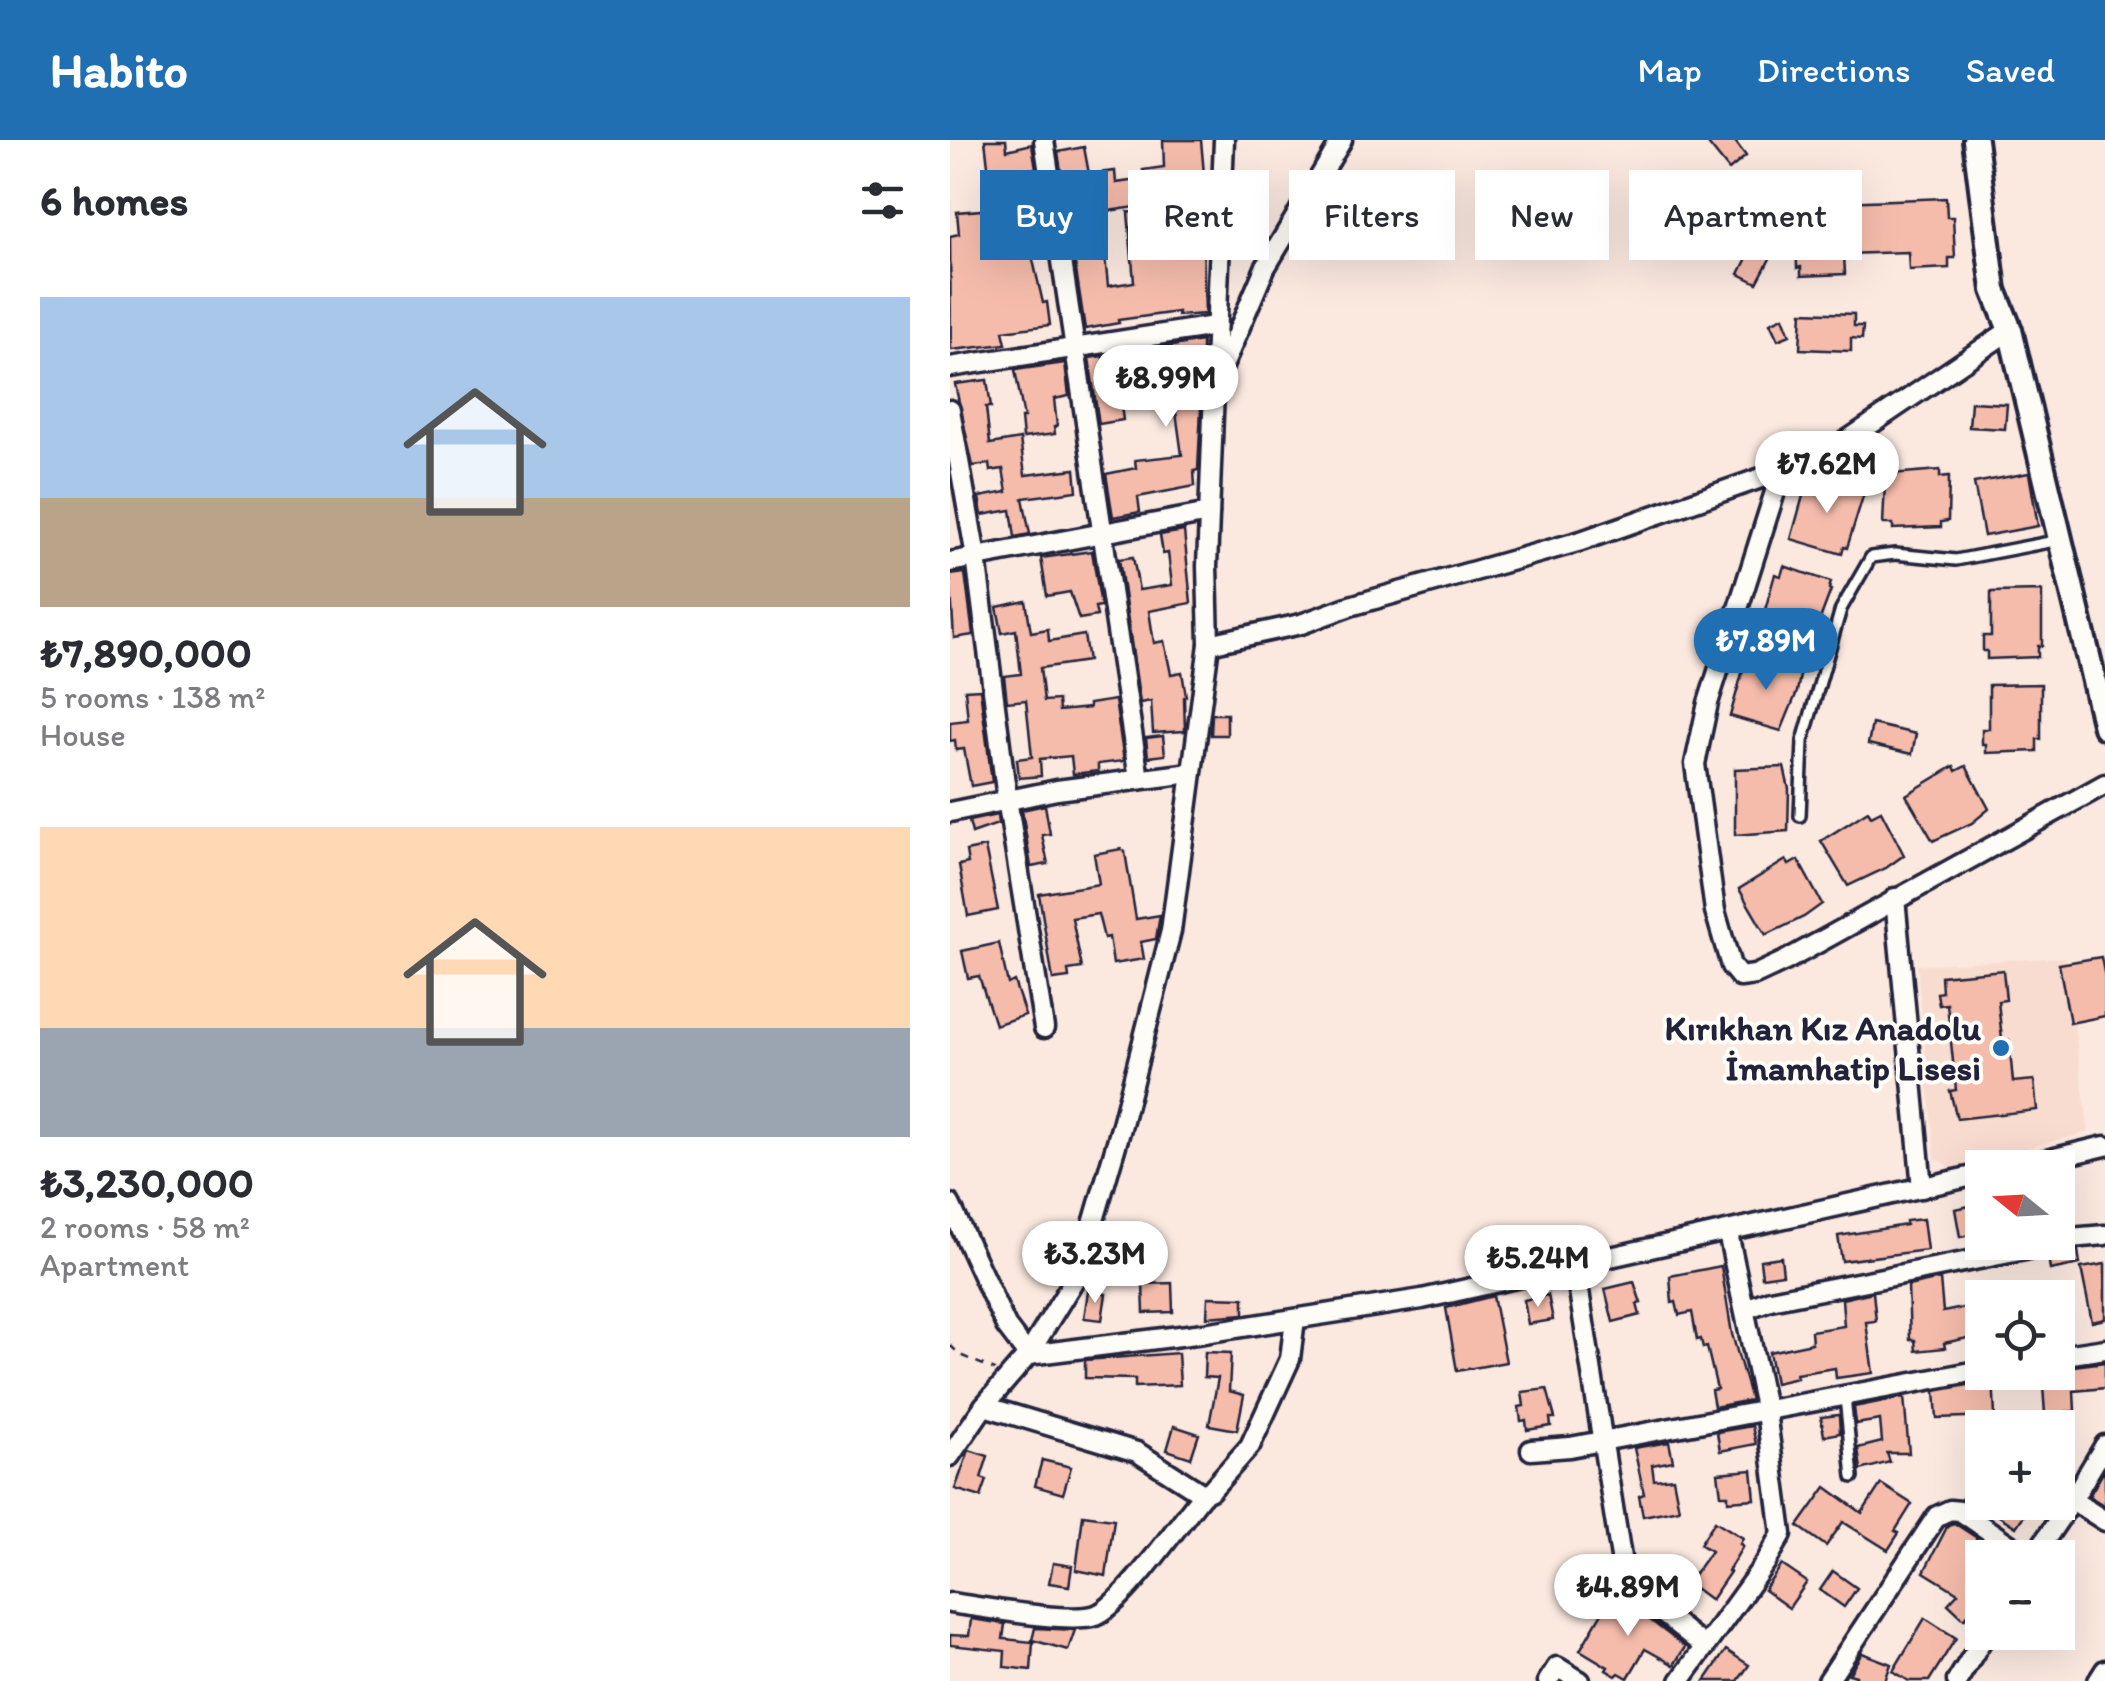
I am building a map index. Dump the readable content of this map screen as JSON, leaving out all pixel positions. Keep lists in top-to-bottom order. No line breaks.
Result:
{"places":["Kırıkhan Kız Anadolu İmamhatip Lisesi"],"north":"left","page":{"header":"Habito","nav":["Map","Directions","Saved"],"heading":"6 homes","chip":["Buy","Rent","Filters","New","Apartment"],"list":[{"name":"₺7,890,000","note":"5 rooms · 138 m² · House"},{"name":"₺3,230,000","note":"2 rooms · 58 m² · Apartment"}],"price":["₺8.99M","₺7.62M","₺7.89M","₺3.23M","₺5.24M","₺4.89M"],"map_buttons":["+","−"]}}
